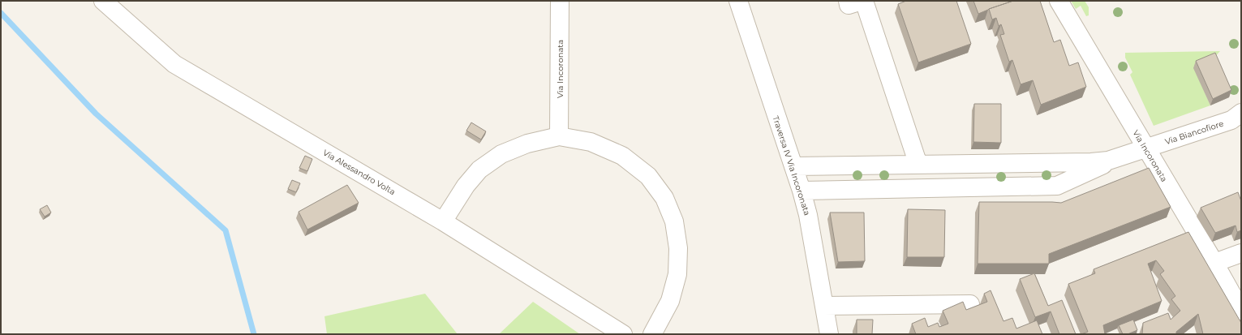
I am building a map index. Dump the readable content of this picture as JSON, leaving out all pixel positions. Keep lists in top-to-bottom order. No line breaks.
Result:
{"streets":{"street":["Via Incoronata","Via Biancofiore","Traversa IV Via Incoronata","Via Alessandro Volta"]},"crossings":[["Via Incoronata","Via Biancofiore"]]}
